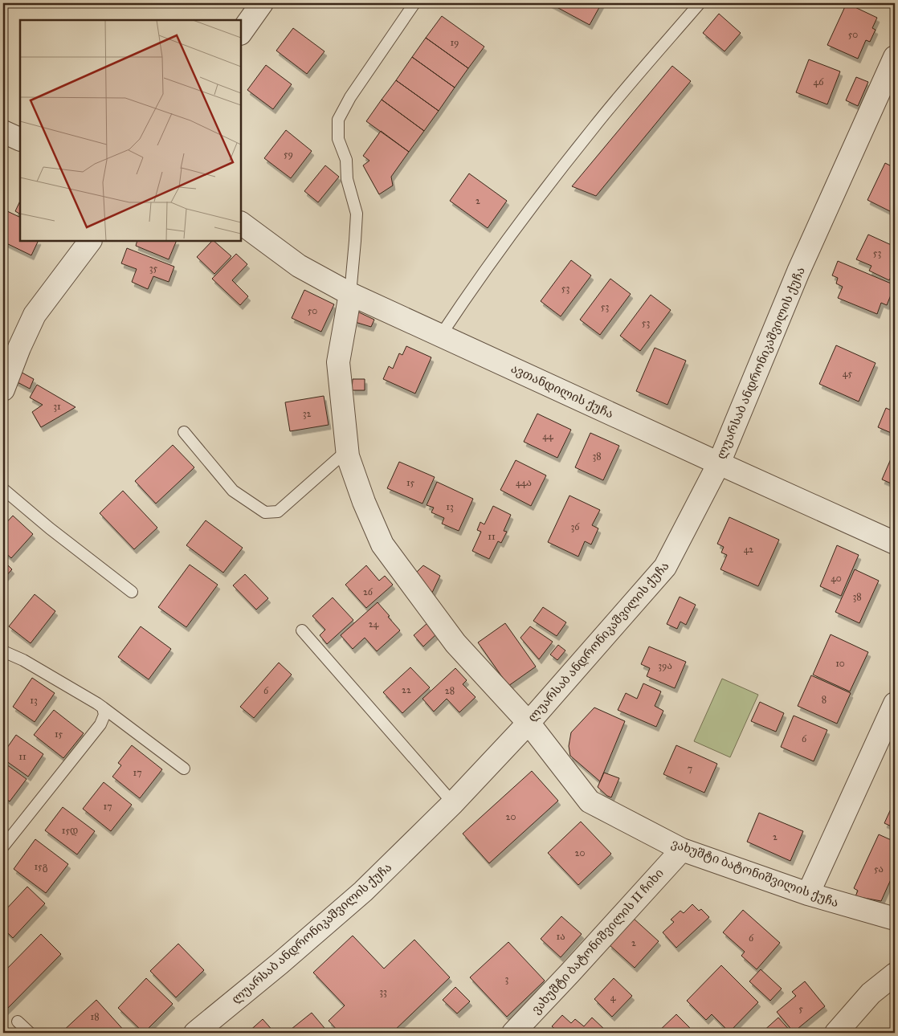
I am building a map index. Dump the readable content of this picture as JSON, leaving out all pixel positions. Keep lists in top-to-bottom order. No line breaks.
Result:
{"streets":{"street":["ლუარსაბ ანდრონიკაშვილის ქუჩა","ავთანდილის ქუჩა","ვახუშტი ბატონიშვილის ქუჩა","ვახუშტი ბატონიშვილის II ჩიხი"]},"crossings":[["ლუარსაბ ანდრონიკაშვილის ქუჩა","ავთანდილის ქუჩა"],["ლუარსაბ ანდრონიკაშვილის ქუჩა","ვახუშტი ბატონიშვილის ქუჩა"],["ავთანდილის ქუჩა","ვახუშტი ბატონიშვილის ქუჩა"],["ვახუშტი ბატონიშვილის ქუჩა","ვახუშტი ბატონიშვილის II ჩიხი"]],"house_numbers":["50","19","46","59","2","53","35","53","53","50","53","45","31","32","44","38","15","44ა","13","36","11","42","40","26","38","24","10","39ა","22","6","28","8","13","15","6","11","7","17","17","20","15დ","2","20","15გ","5ა","1ა","6","2","3","33","4","5","18"]}
